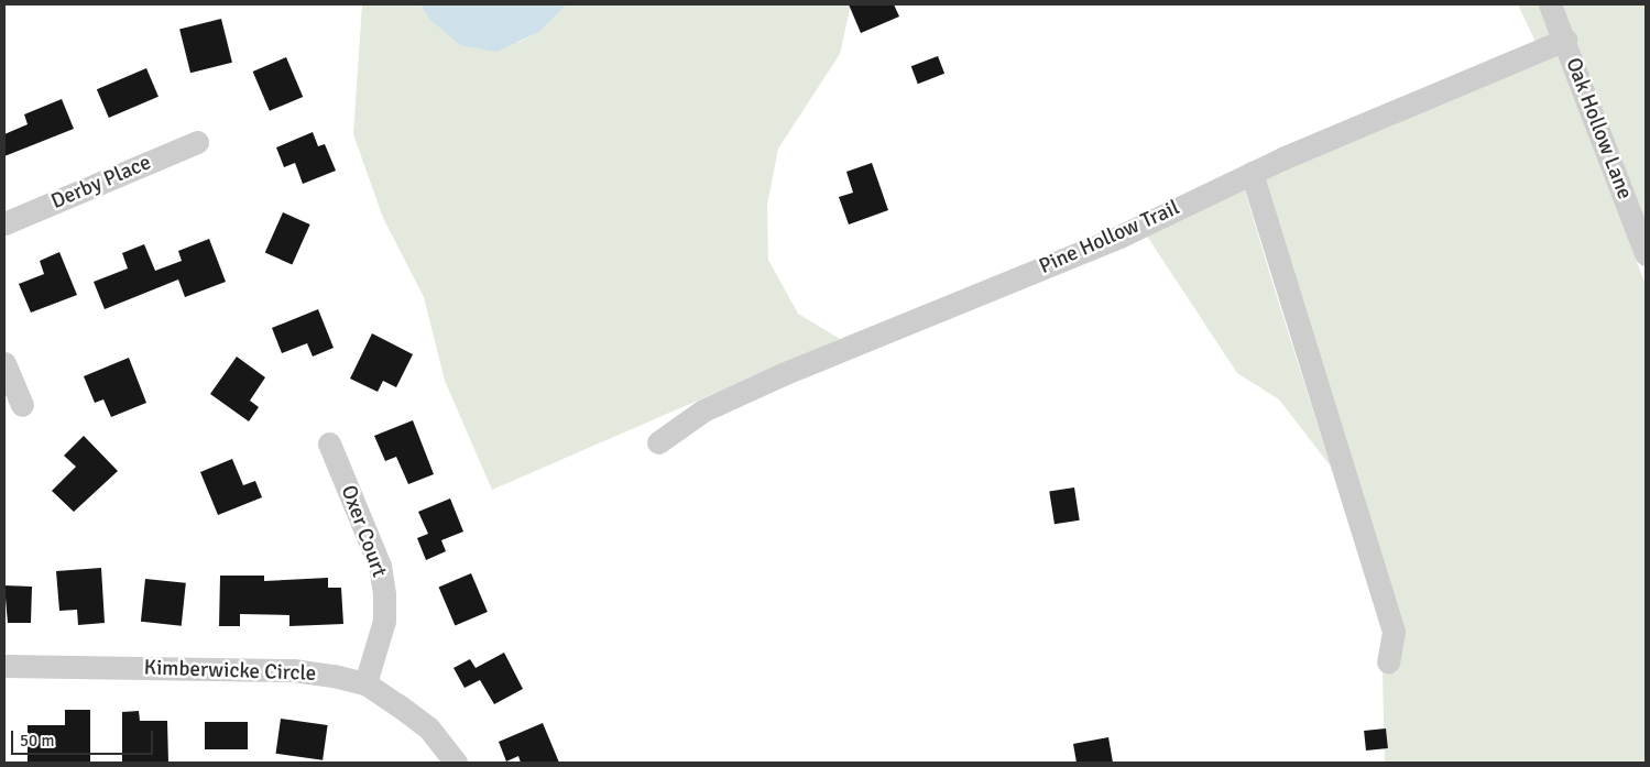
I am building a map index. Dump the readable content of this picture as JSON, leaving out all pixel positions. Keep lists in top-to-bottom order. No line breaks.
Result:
{"streets":{"street":["Oak Hollow Lane","Derby Place","Pine Hollow Trail","Oxer Court","Kimberwicke Circle"]},"crossings":[["Oak Hollow Lane","Pine Hollow Trail"],["Oxer Court","Kimberwicke Circle"]],"scale_bar":"50 m"}
